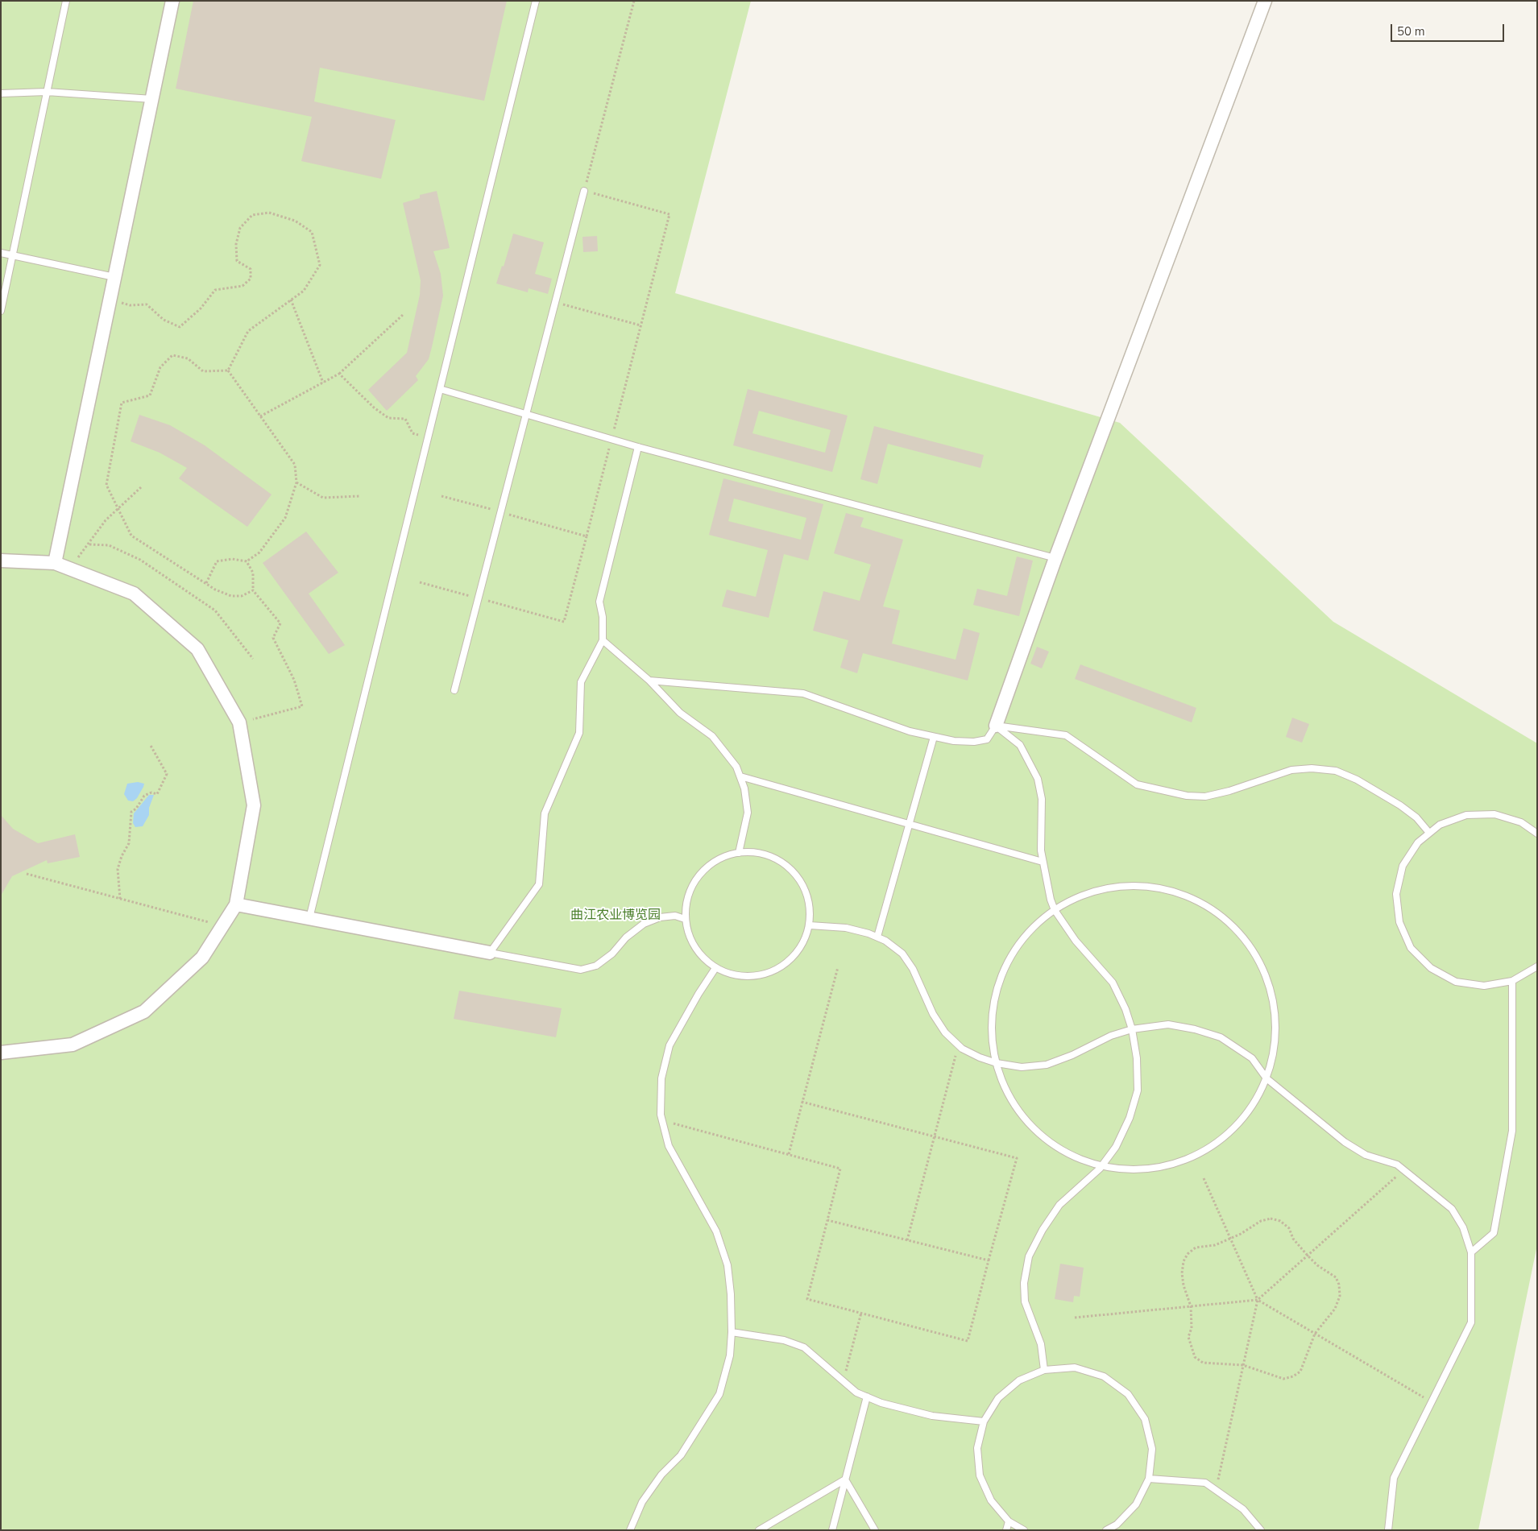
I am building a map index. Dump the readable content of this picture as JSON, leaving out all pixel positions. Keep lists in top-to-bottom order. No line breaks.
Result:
{"parks":["曲江农业博览园"],"scale_bar":"50 m"}
